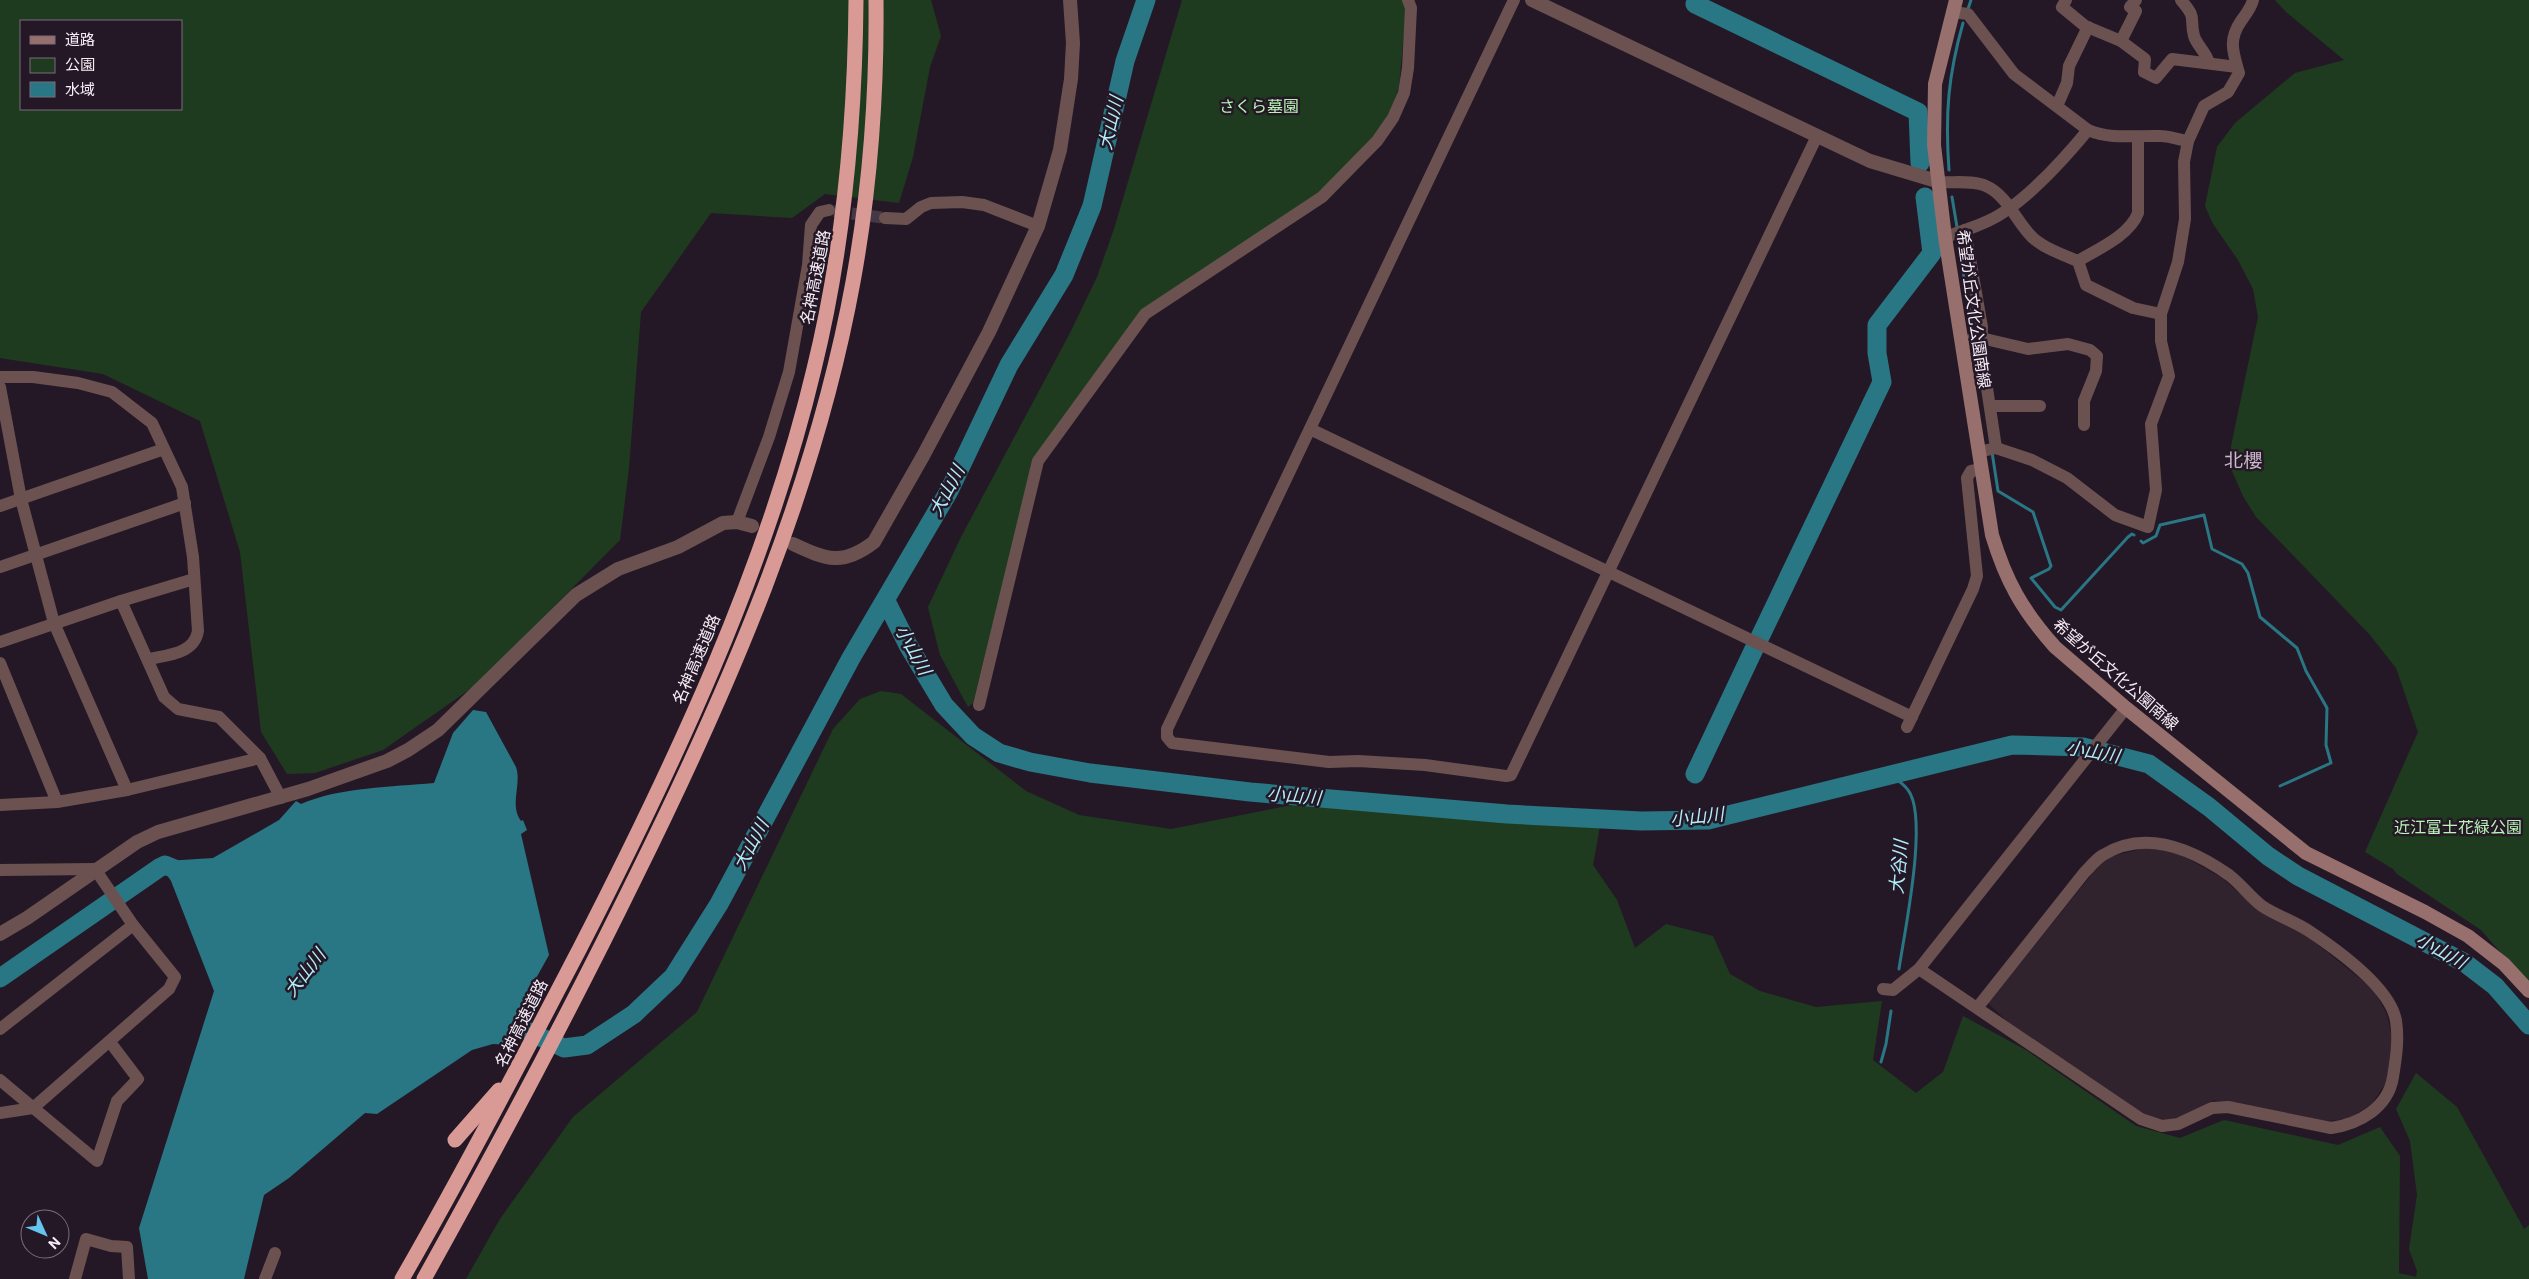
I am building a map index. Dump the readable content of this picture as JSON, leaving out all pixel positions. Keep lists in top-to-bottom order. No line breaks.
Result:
{"streets":{"highway":["名神高速道路"],"main road":["希望が丘文化公園南線"]},"districts":["北櫻"],"water":["大山川","小山川","大谷川"],"parks":["さくら墓園","近江富士花緑公園"],"legend":["道路","公園","水域"],"north":"bottom right"}
